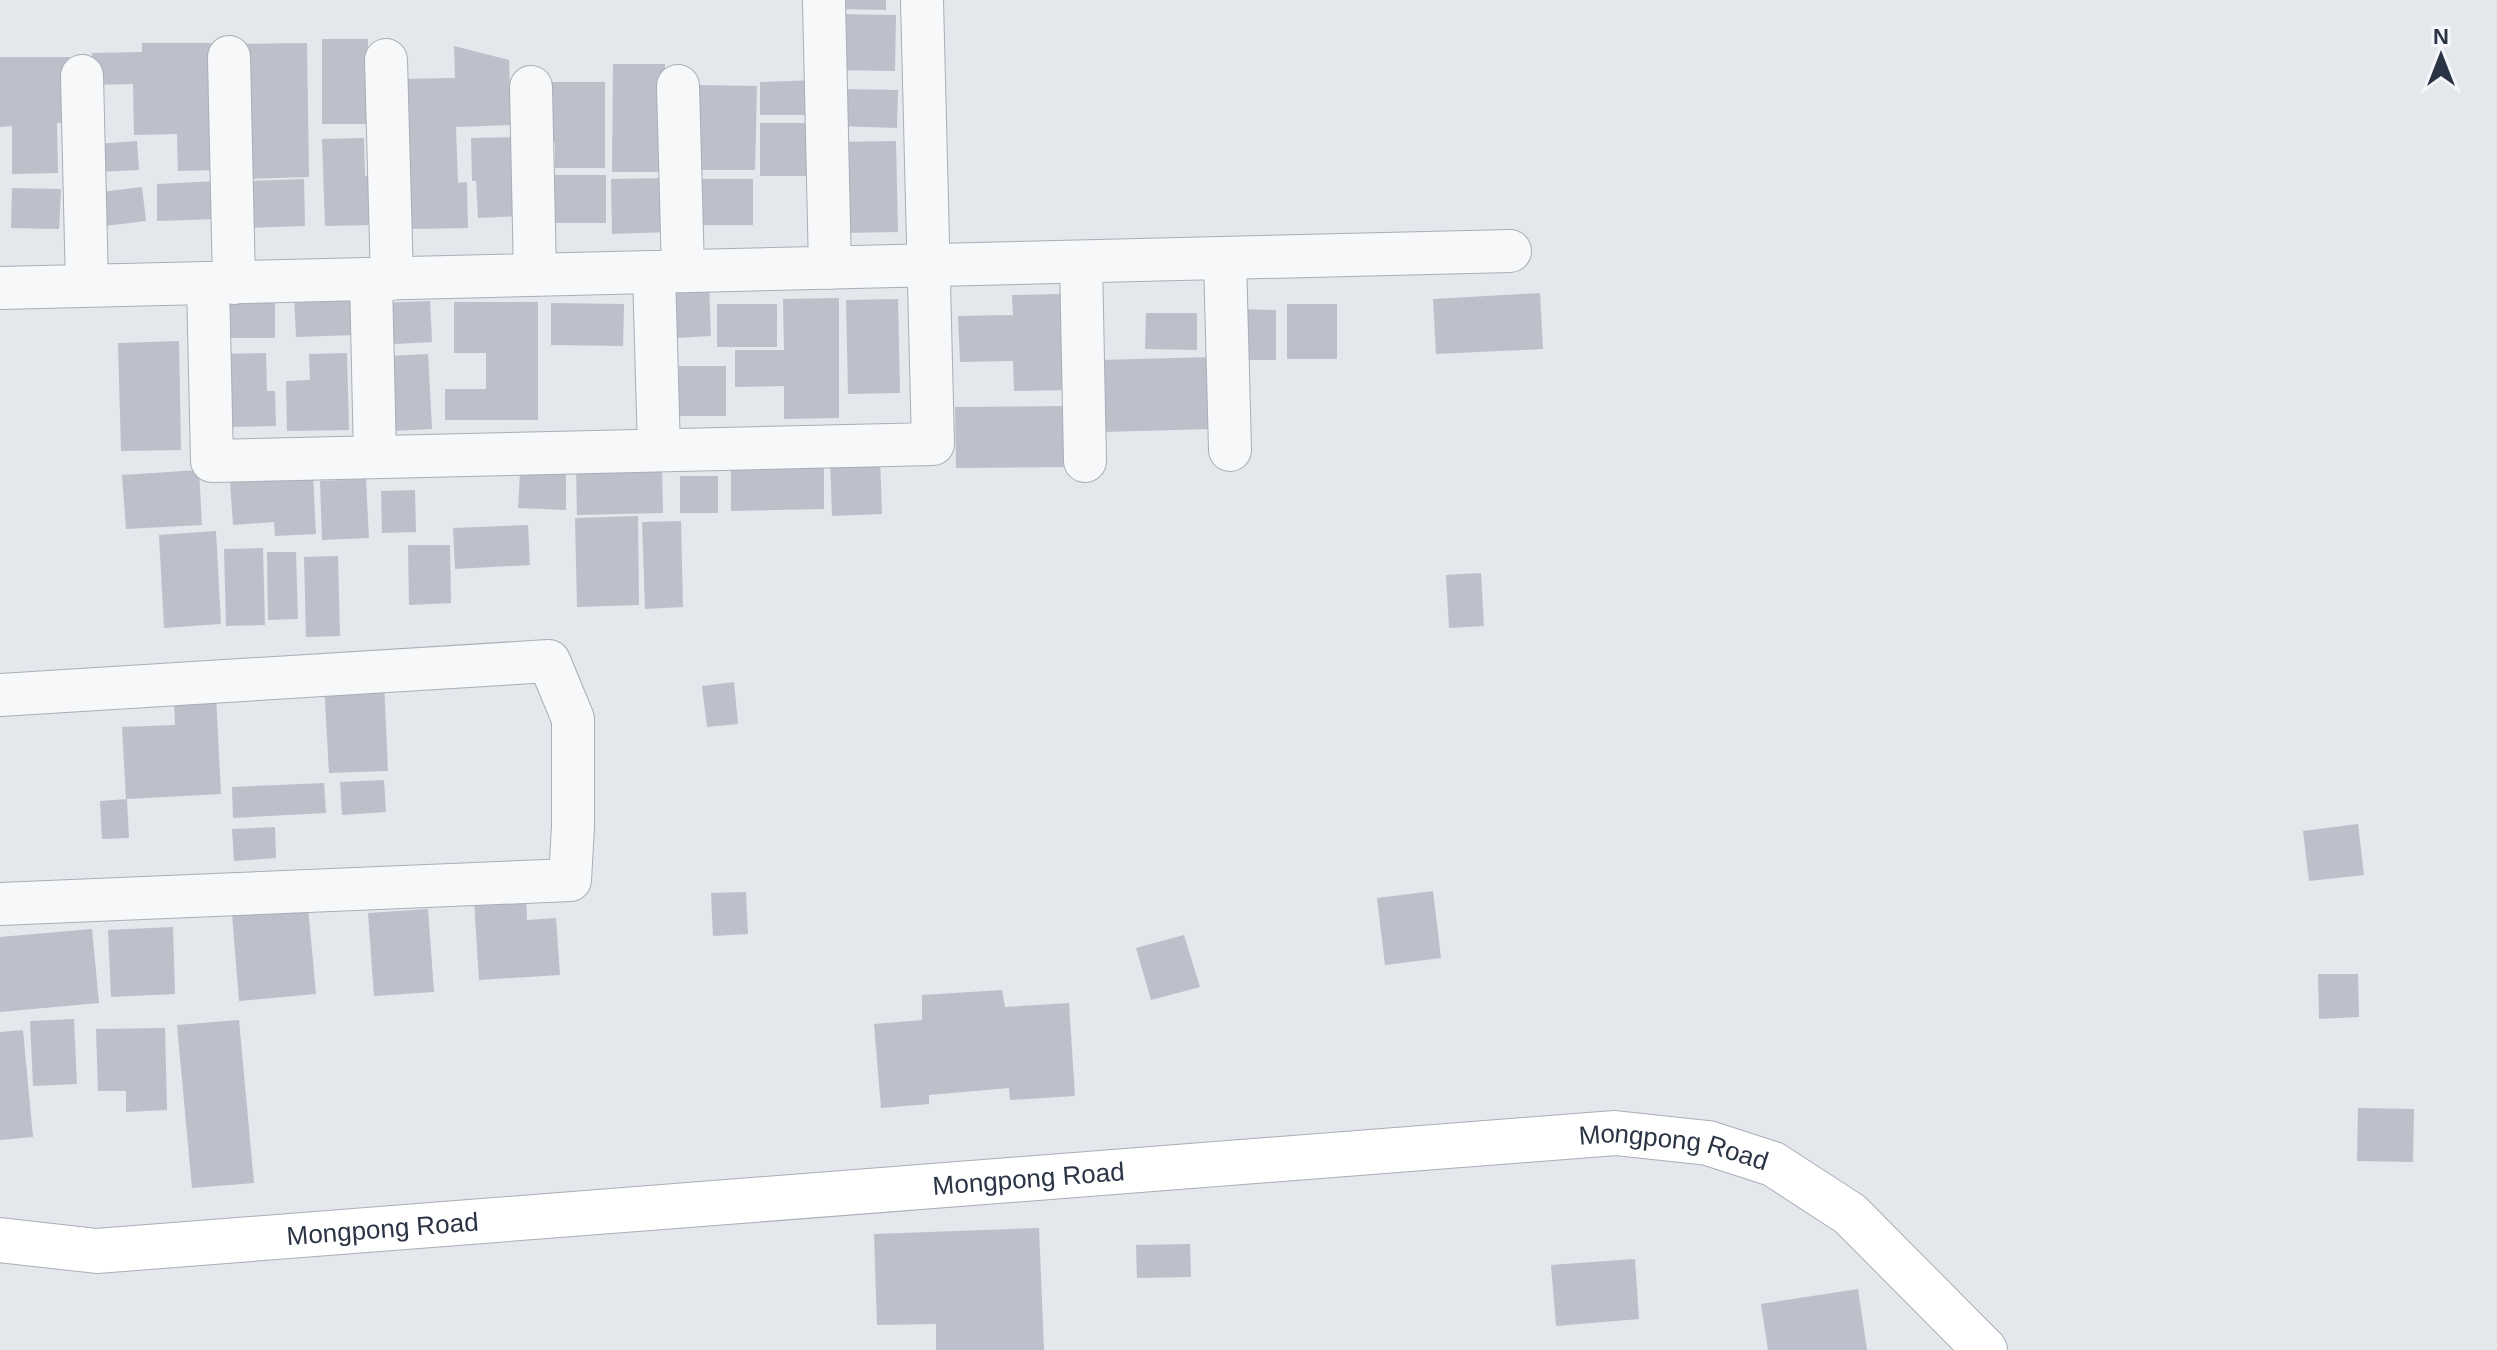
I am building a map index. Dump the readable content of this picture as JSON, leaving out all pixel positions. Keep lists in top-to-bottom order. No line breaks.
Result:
{"streets":{"main road":["Mongpong Road"]},"north":"top"}
